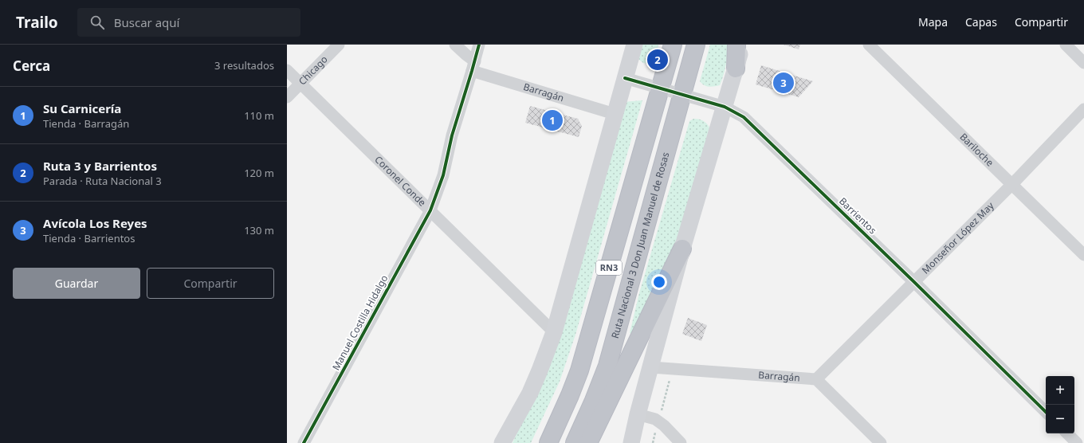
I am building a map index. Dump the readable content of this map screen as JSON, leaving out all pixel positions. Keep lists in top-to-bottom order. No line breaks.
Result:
{"streets":{"highway":["Ruta Nacional 3 Don Juan Manuel de Rosas","RN3"],"street":["Chicago","Barragán","Bariloche","Coronel Conde","Barrientos","Monseñor López May","Manuel Costilla Hidalgo"]},"crossings":[["Chicago","Coronel Conde"],["Barragán","Monseñor López May"],["Barragán","Manuel Costilla Hidalgo"],["Bariloche","Monseñor López May"],["Coronel Conde","Manuel Costilla Hidalgo"],["Barrientos","Monseñor López May"],["Barrientos","Ruta Nacional 3 Don Juan Manuel de Rosas"],["Barrientos","RN3"]],"page":{"header":"Trailo","search":"Buscar aquí","nav":["Mapa","Capas","Compartir"],"heading":["Cerca","3 resultados"],"pins":["2","3","1"],"list":[{"mark":"1","name":"Su Carnicería","note":"Tienda · Barragán","value":"110 m"},{"mark":"2","name":"Ruta 3 y Barrientos","note":"Parada · Ruta Nacional 3","value":"120 m"},{"mark":"3","name":"Avícola Los Reyes","note":"Tienda · Barrientos","value":"130 m"}],"buttons":["Guardar","Compartir"],"map_buttons":["+","−"]}}
